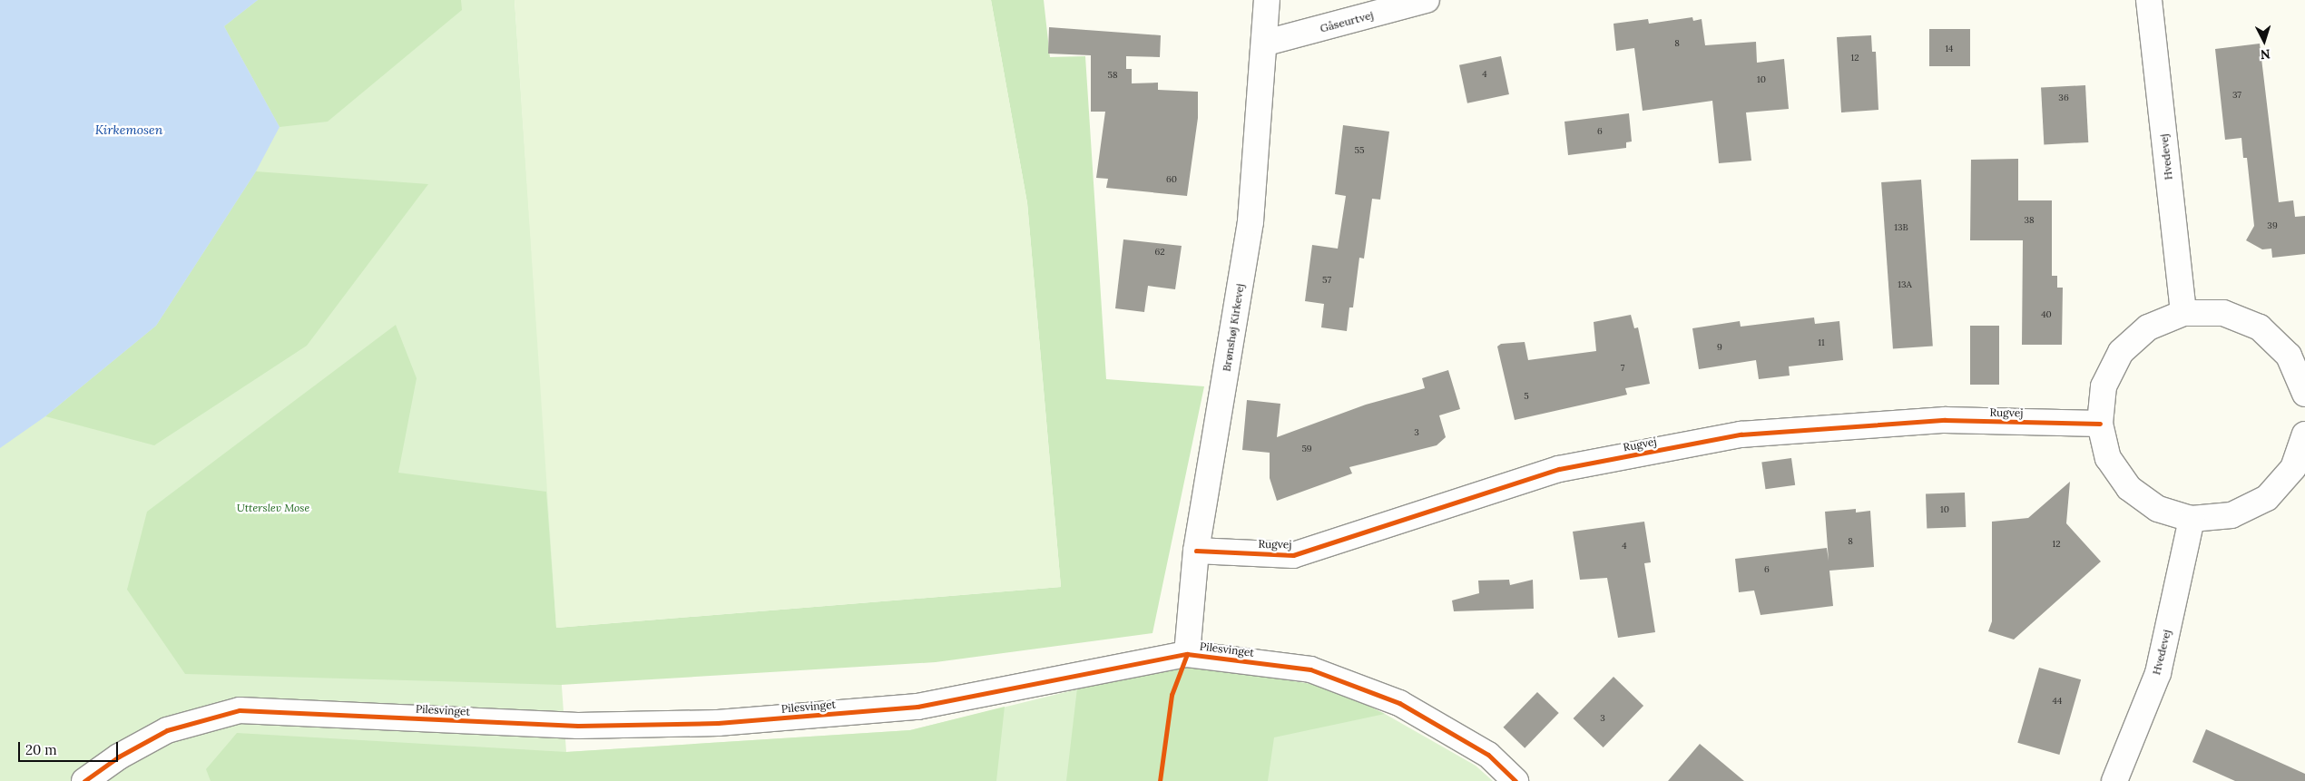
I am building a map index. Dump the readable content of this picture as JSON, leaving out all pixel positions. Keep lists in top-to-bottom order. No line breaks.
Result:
{"streets":{"street":["Gåseurtvej","Hvedevej","Brønshøj Kirkevej","Rugvej","Pilesvinget"]},"crossings":[["Gåseurtvej","Brønshøj Kirkevej"],["Brønshøj Kirkevej","Rugvej"],["Brønshøj Kirkevej","Pilesvinget"]],"water":["Kirkemosen"],"parks":["Utterslev Mose"],"house_numbers":["8","14","12","4","58","10","37","36","6","55","60","38","39","13B","62","57","13A","40","11","9","7","5","3","59","10","8","12","4","6","44","3"],"scale_bar":"20 m","north":"bottom"}
